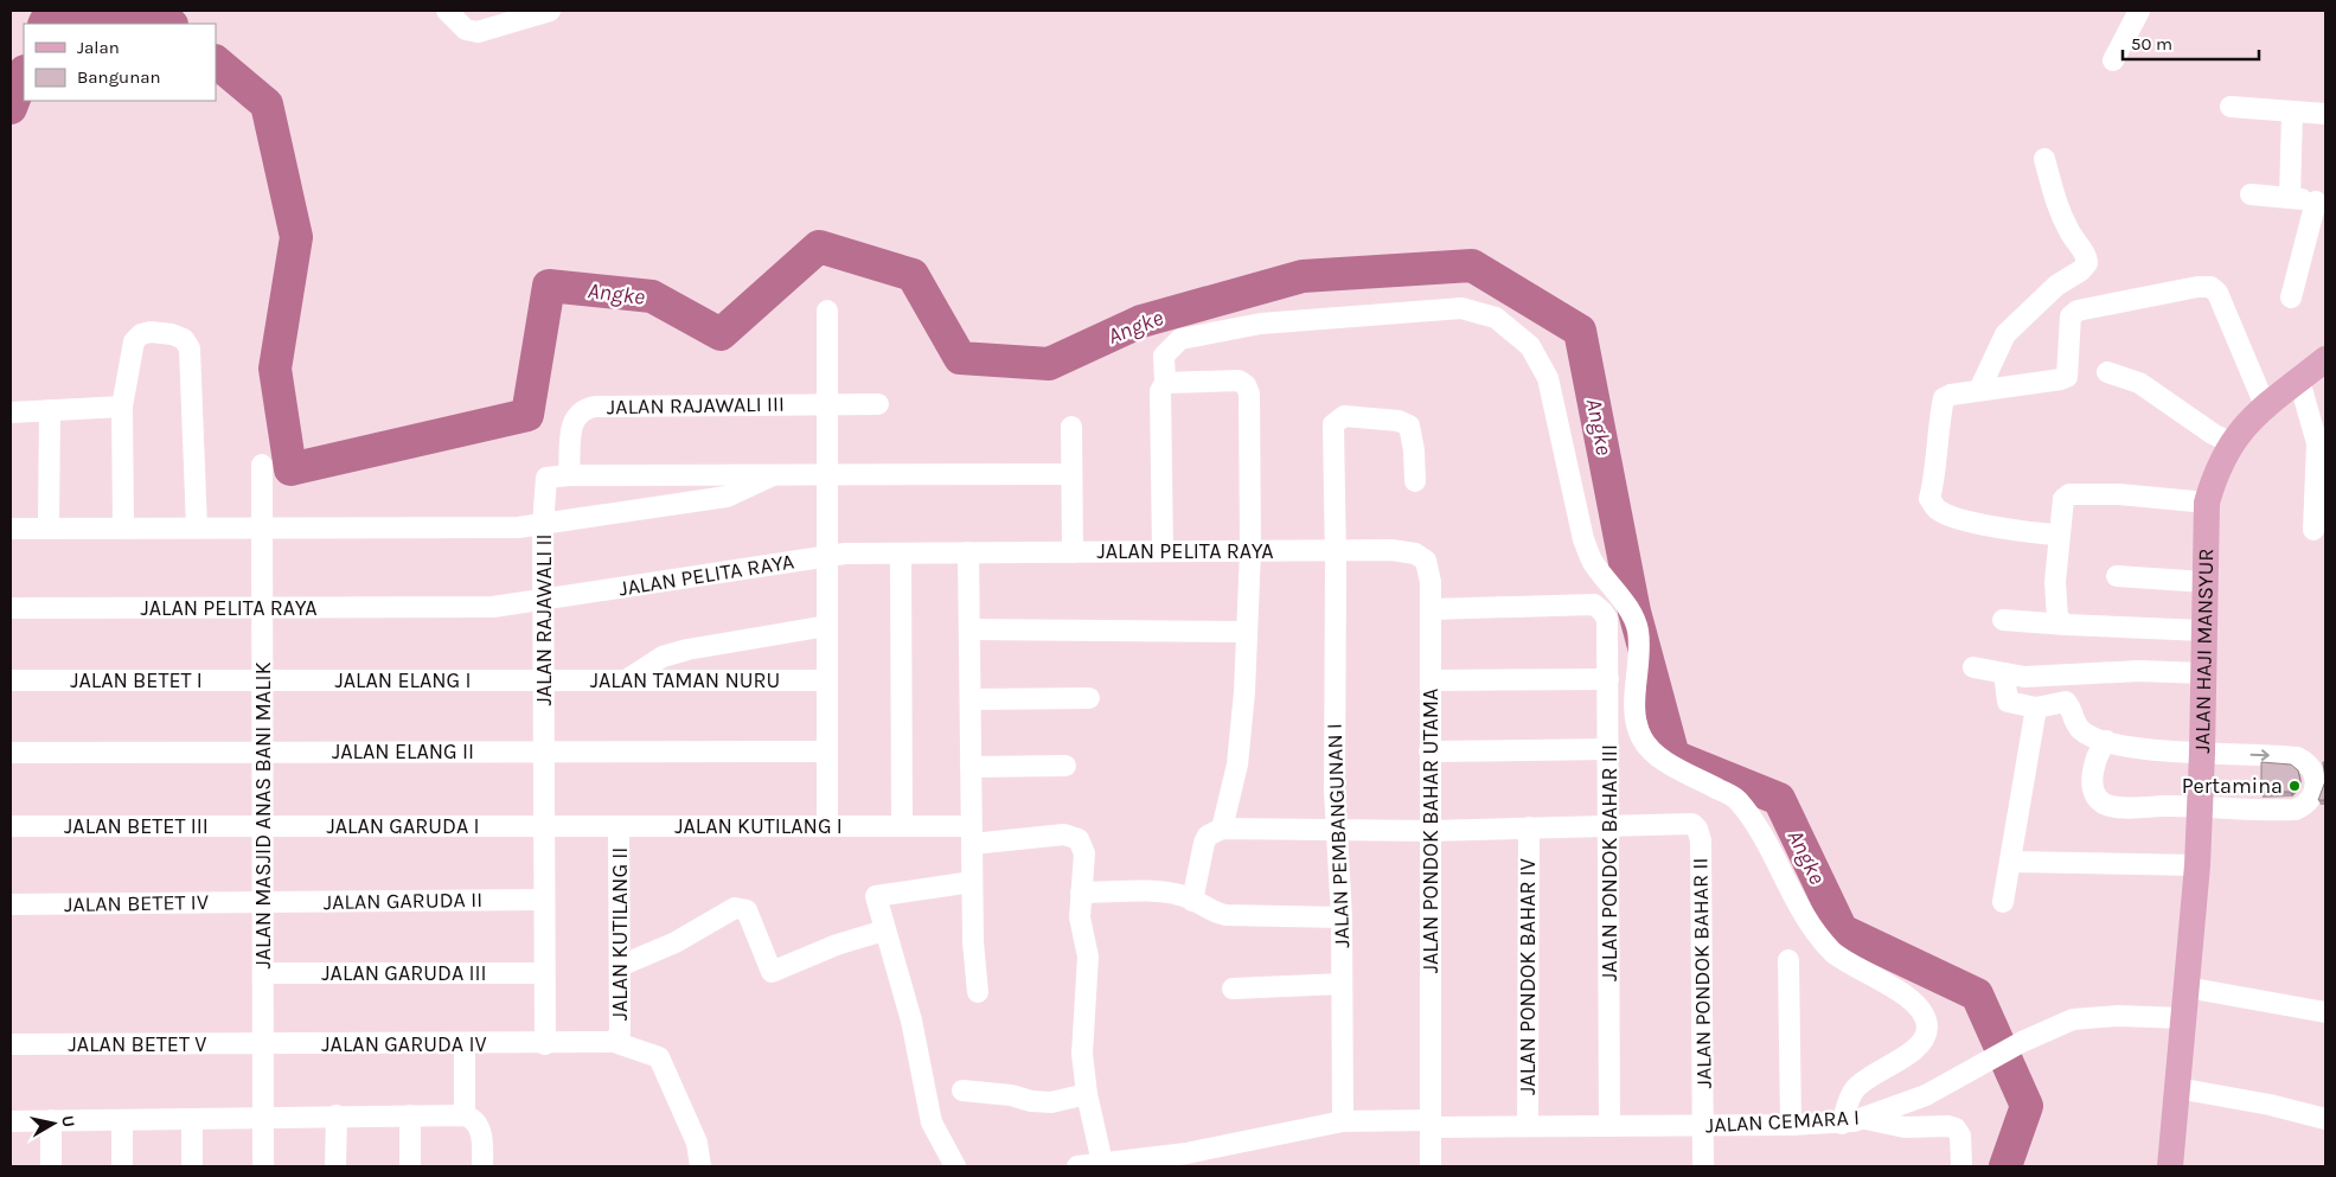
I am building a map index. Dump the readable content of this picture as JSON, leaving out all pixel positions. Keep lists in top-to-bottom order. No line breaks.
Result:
{"streets":{"main road":["JALAN HAJI MANSYUR"],"street":["JALAN RAJAWALI III","JALAN PELITA RAYA","JALAN RAJAWALI II","JALAN BETET I","JALAN ELANG I","JALAN TAMAN NURU","JALAN ELANG II","JALAN MASJID ANAS BANI MALIK","JALAN BETET III","JALAN GARUDA I","JALAN KUTILANG I","JALAN PONDOK BAHAR UTAMA","JALAN PEMBANGUNAN I","JALAN PONDOK BAHAR III","JALAN GARUDA II","JALAN BETET IV","JALAN KUTILANG II","JALAN GARUDA III","JALAN PONDOK BAHAR II","JALAN PONDOK BAHAR IV","JALAN BETET V","JALAN GARUDA IV","JALAN CEMARA I"]},"crossings":[["JALAN RAJAWALI III","JALAN RAJAWALI II"],["JALAN PELITA RAYA","JALAN RAJAWALI II"],["JALAN PELITA RAYA","JALAN MASJID ANAS BANI MALIK"],["JALAN PELITA RAYA","JALAN PONDOK BAHAR UTAMA"],["JALAN PELITA RAYA","JALAN PEMBANGUNAN I"],["JALAN RAJAWALI II","JALAN ELANG I"],["JALAN RAJAWALI II","JALAN TAMAN NURU"],["JALAN RAJAWALI II","JALAN ELANG II"],["JALAN RAJAWALI II","JALAN GARUDA I"],["JALAN RAJAWALI II","JALAN KUTILANG I"],["JALAN RAJAWALI II","JALAN GARUDA II"],["JALAN RAJAWALI II","JALAN KUTILANG II"],["JALAN RAJAWALI II","JALAN GARUDA III"],["JALAN RAJAWALI II","JALAN GARUDA IV"],["JALAN HAJI MANSYUR","JALAN CEMARA I"],["JALAN BETET I","JALAN ELANG I"],["JALAN BETET I","JALAN MASJID ANAS BANI MALIK"],["JALAN ELANG I","JALAN TAMAN NURU"],["JALAN ELANG I","JALAN MASJID ANAS BANI MALIK"],["JALAN ELANG II","JALAN MASJID ANAS BANI MALIK"],["JALAN MASJID ANAS BANI MALIK","JALAN BETET III"],["JALAN MASJID ANAS BANI MALIK","JALAN GARUDA I"],["JALAN MASJID ANAS BANI MALIK","JALAN GARUDA II"],["JALAN MASJID ANAS BANI MALIK","JALAN BETET IV"],["JALAN MASJID ANAS BANI MALIK","JALAN GARUDA III"],["JALAN MASJID ANAS BANI MALIK","JALAN BETET V"],["JALAN MASJID ANAS BANI MALIK","JALAN GARUDA IV"],["JALAN BETET III","JALAN GARUDA I"],["JALAN GARUDA I","JALAN KUTILANG I"],["JALAN KUTILANG I","JALAN KUTILANG II"],["JALAN PONDOK BAHAR UTAMA","JALAN PONDOK BAHAR III"],["JALAN PONDOK BAHAR UTAMA","JALAN CEMARA I"],["JALAN PEMBANGUNAN I","JALAN CEMARA I"],["JALAN PONDOK BAHAR III","JALAN PONDOK BAHAR II"],["JALAN PONDOK BAHAR III","JALAN CEMARA I"],["JALAN GARUDA II","JALAN BETET IV"],["JALAN KUTILANG II","JALAN GARUDA IV"],["JALAN PONDOK BAHAR II","JALAN CEMARA I"],["JALAN PONDOK BAHAR IV","JALAN CEMARA I"],["JALAN BETET V","JALAN GARUDA IV"]],"water":["Angke"],"places":["Pertamina"],"legend":["Jalan","Bangunan"],"scale_bar":"50 m","north":"right"}
